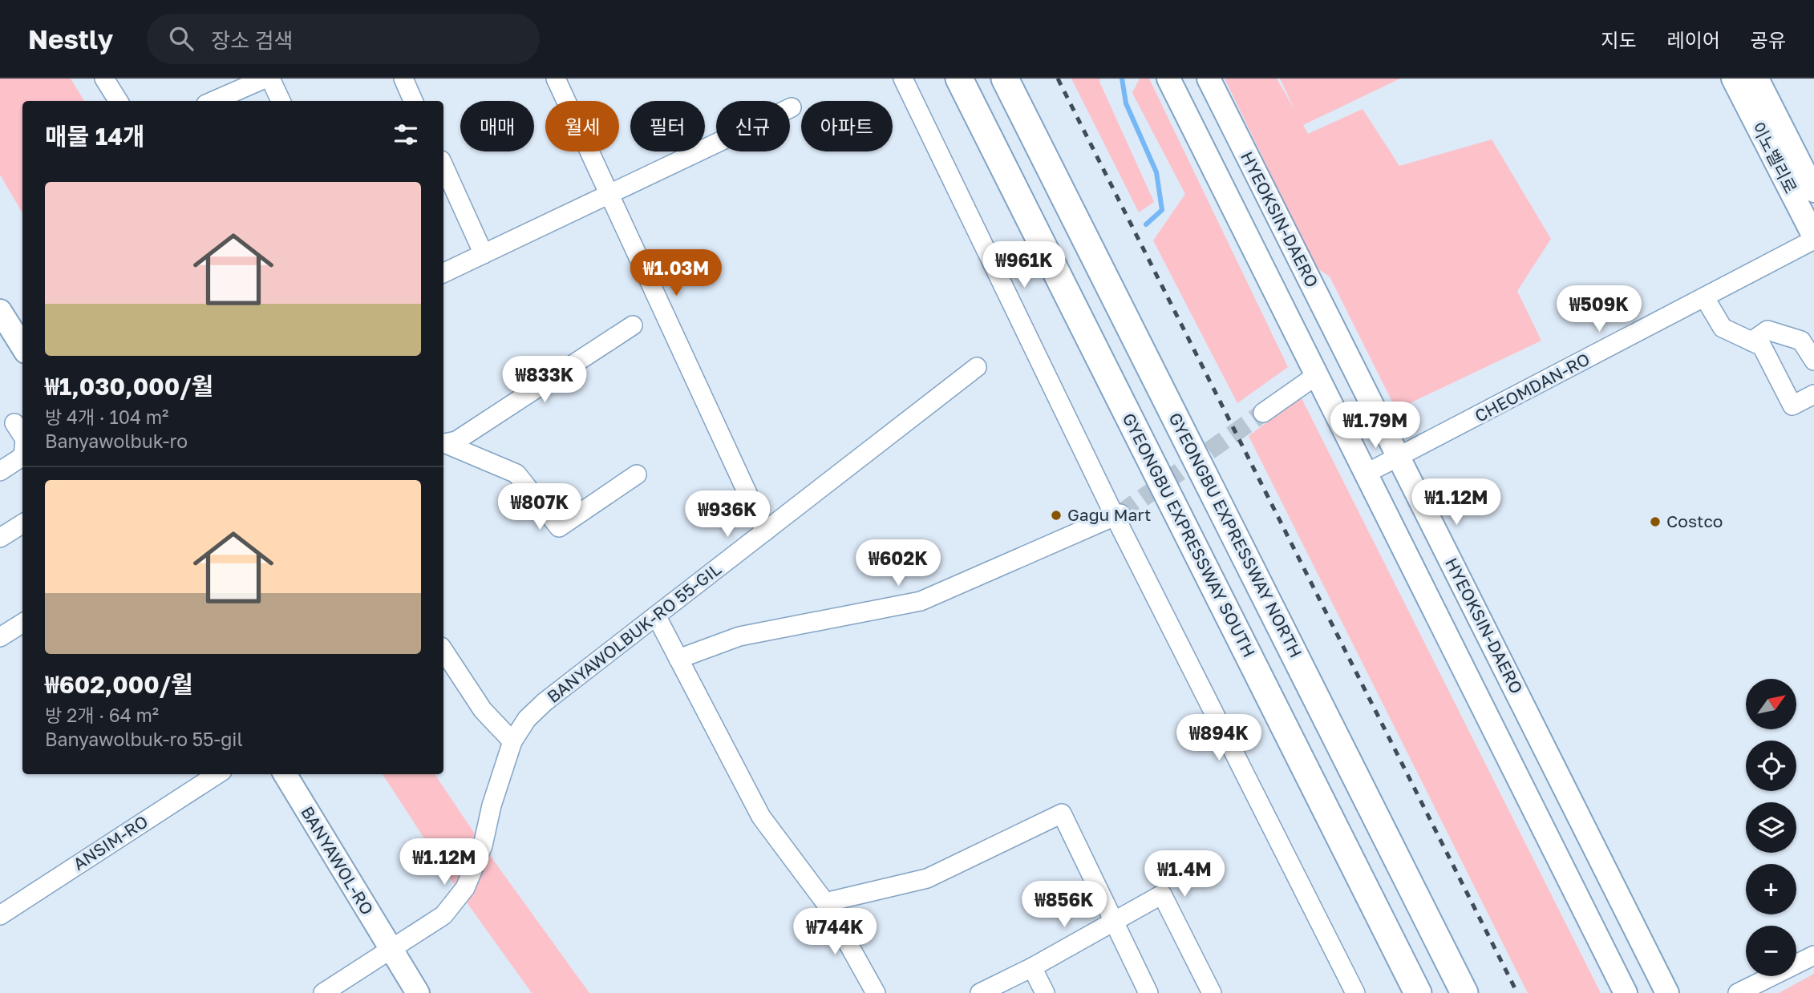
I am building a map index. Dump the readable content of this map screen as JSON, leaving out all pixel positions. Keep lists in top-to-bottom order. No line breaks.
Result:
{"streets":{"highway":["GYEONGBU EXPRESSWAY SOUTH","GYEONGBU EXPRESSWAY NORTH"],"main road":["이노벨리로","HYEOKSIN-DAERO","BANYAWOL-RO"],"street":["CHEOMDAN-RO","BANYAWOLBUK-RO 55-GIL","ANSIM-RO"]},"crossings":[["이노벨리로","CHEOMDAN-RO"],["HYEOKSIN-DAERO","CHEOMDAN-RO"]],"places":["Gagu Mart","Costco"],"north":"top right","page":{"header":"Nestly","search":"장소 검색","nav":["지도","레이어","공유"],"chip":["매매","월세","필터","신규","아파트"],"heading":"매물 14개","list":[{"name":"₩1,030,000/월","note":"방 4개 · 104 m² · Banyawolbuk-ro"},{"name":"₩602,000/월","note":"방 2개 · 64 m² · Banyawolbuk-ro 55-gil"}],"price":["₩961K","₩1.03M","₩509K","₩833K","₩1.79M","₩1.12M","₩807K","₩936K","₩602K","₩894K","₩1.12M","₩1.4M","₩856K","₩744K"],"map_buttons":["+","−"]}}
